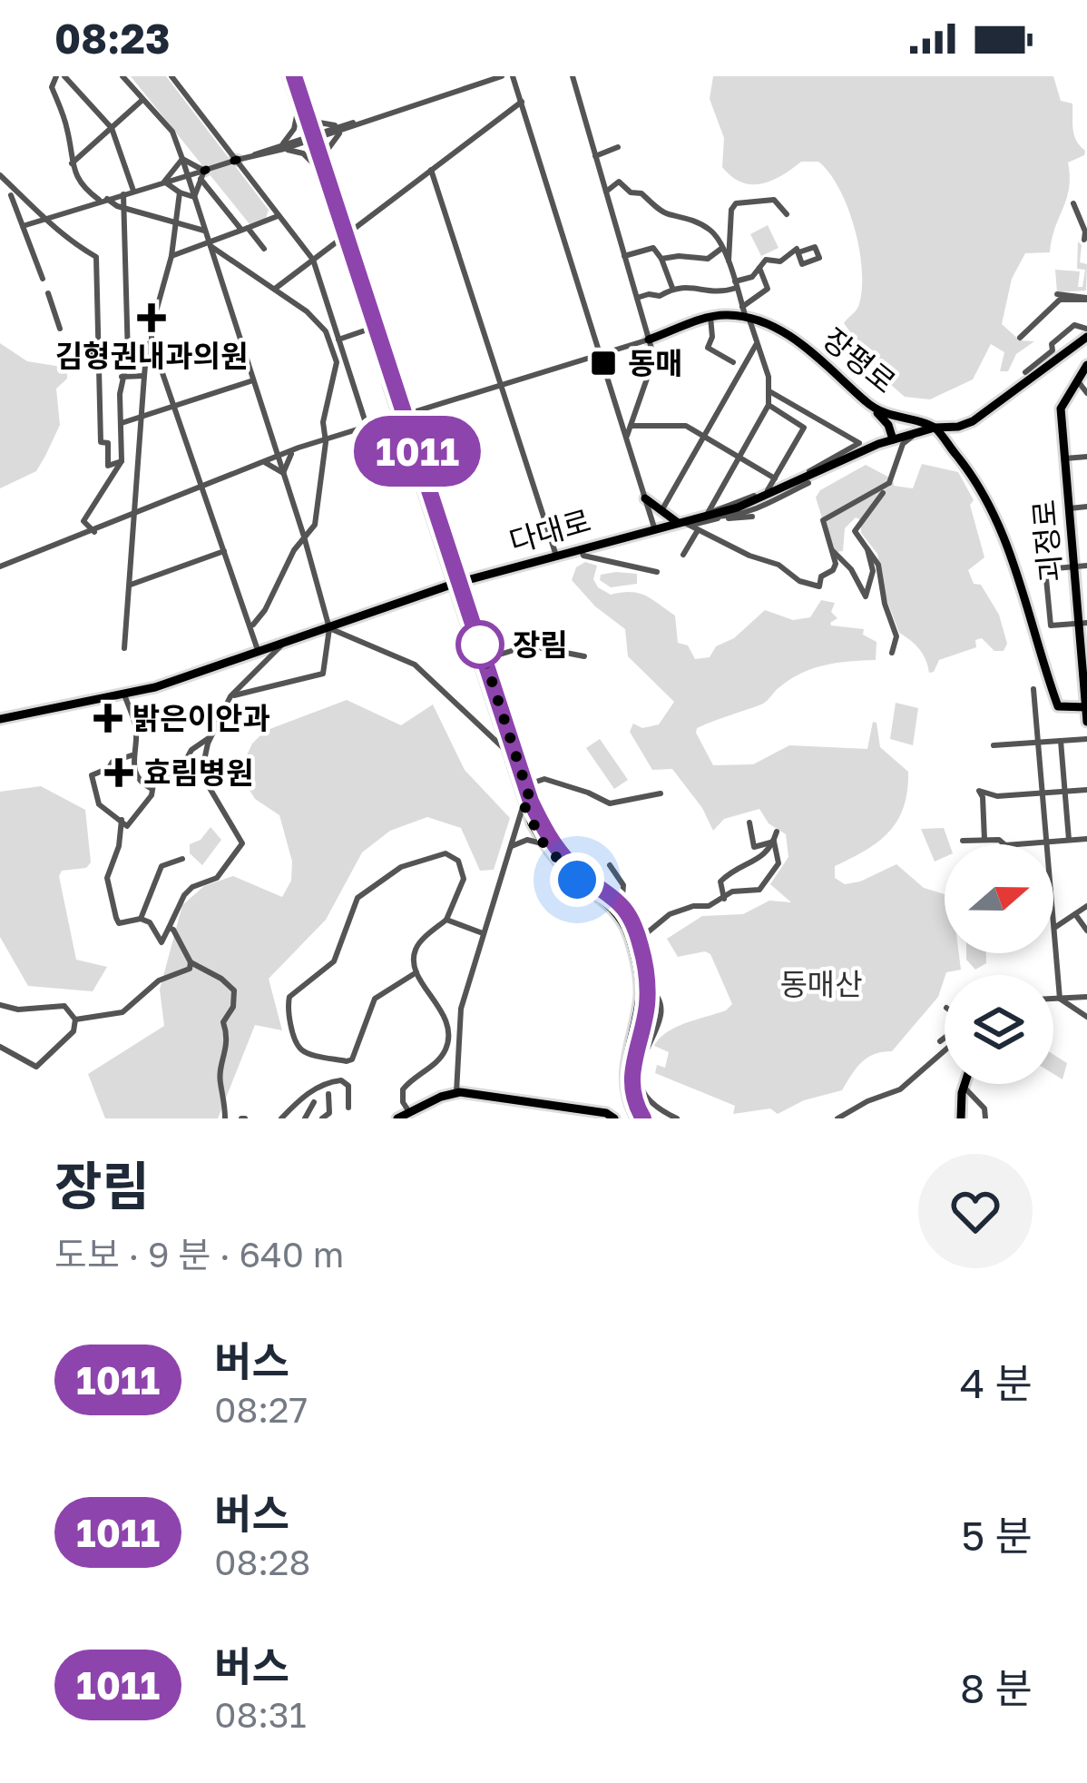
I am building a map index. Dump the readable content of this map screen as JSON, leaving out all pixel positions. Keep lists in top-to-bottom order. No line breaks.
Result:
{"streets":{"main road":["장평로","다대로","괴정로"]},"crossings":[["장평로","다대로"]],"parks":["동매산"],"places":{"health":["김형권내과의원","밝은이안과","효림병원"],"transit":["동매"],"other":["장림"]},"lines":["bus line 1011"],"north":"right","page":{"status":"08:23","on_map":"1011","heading":["장림","도보 · 9 분 · 640 m"],"list":[{"mark":"1011","name":"버스","note":"08:27","value":"4 분"},{"mark":"1011","name":"버스","note":"08:28","value":"5 분"},{"mark":"1011","name":"버스","note":"08:31","value":"8 분"}]}}
